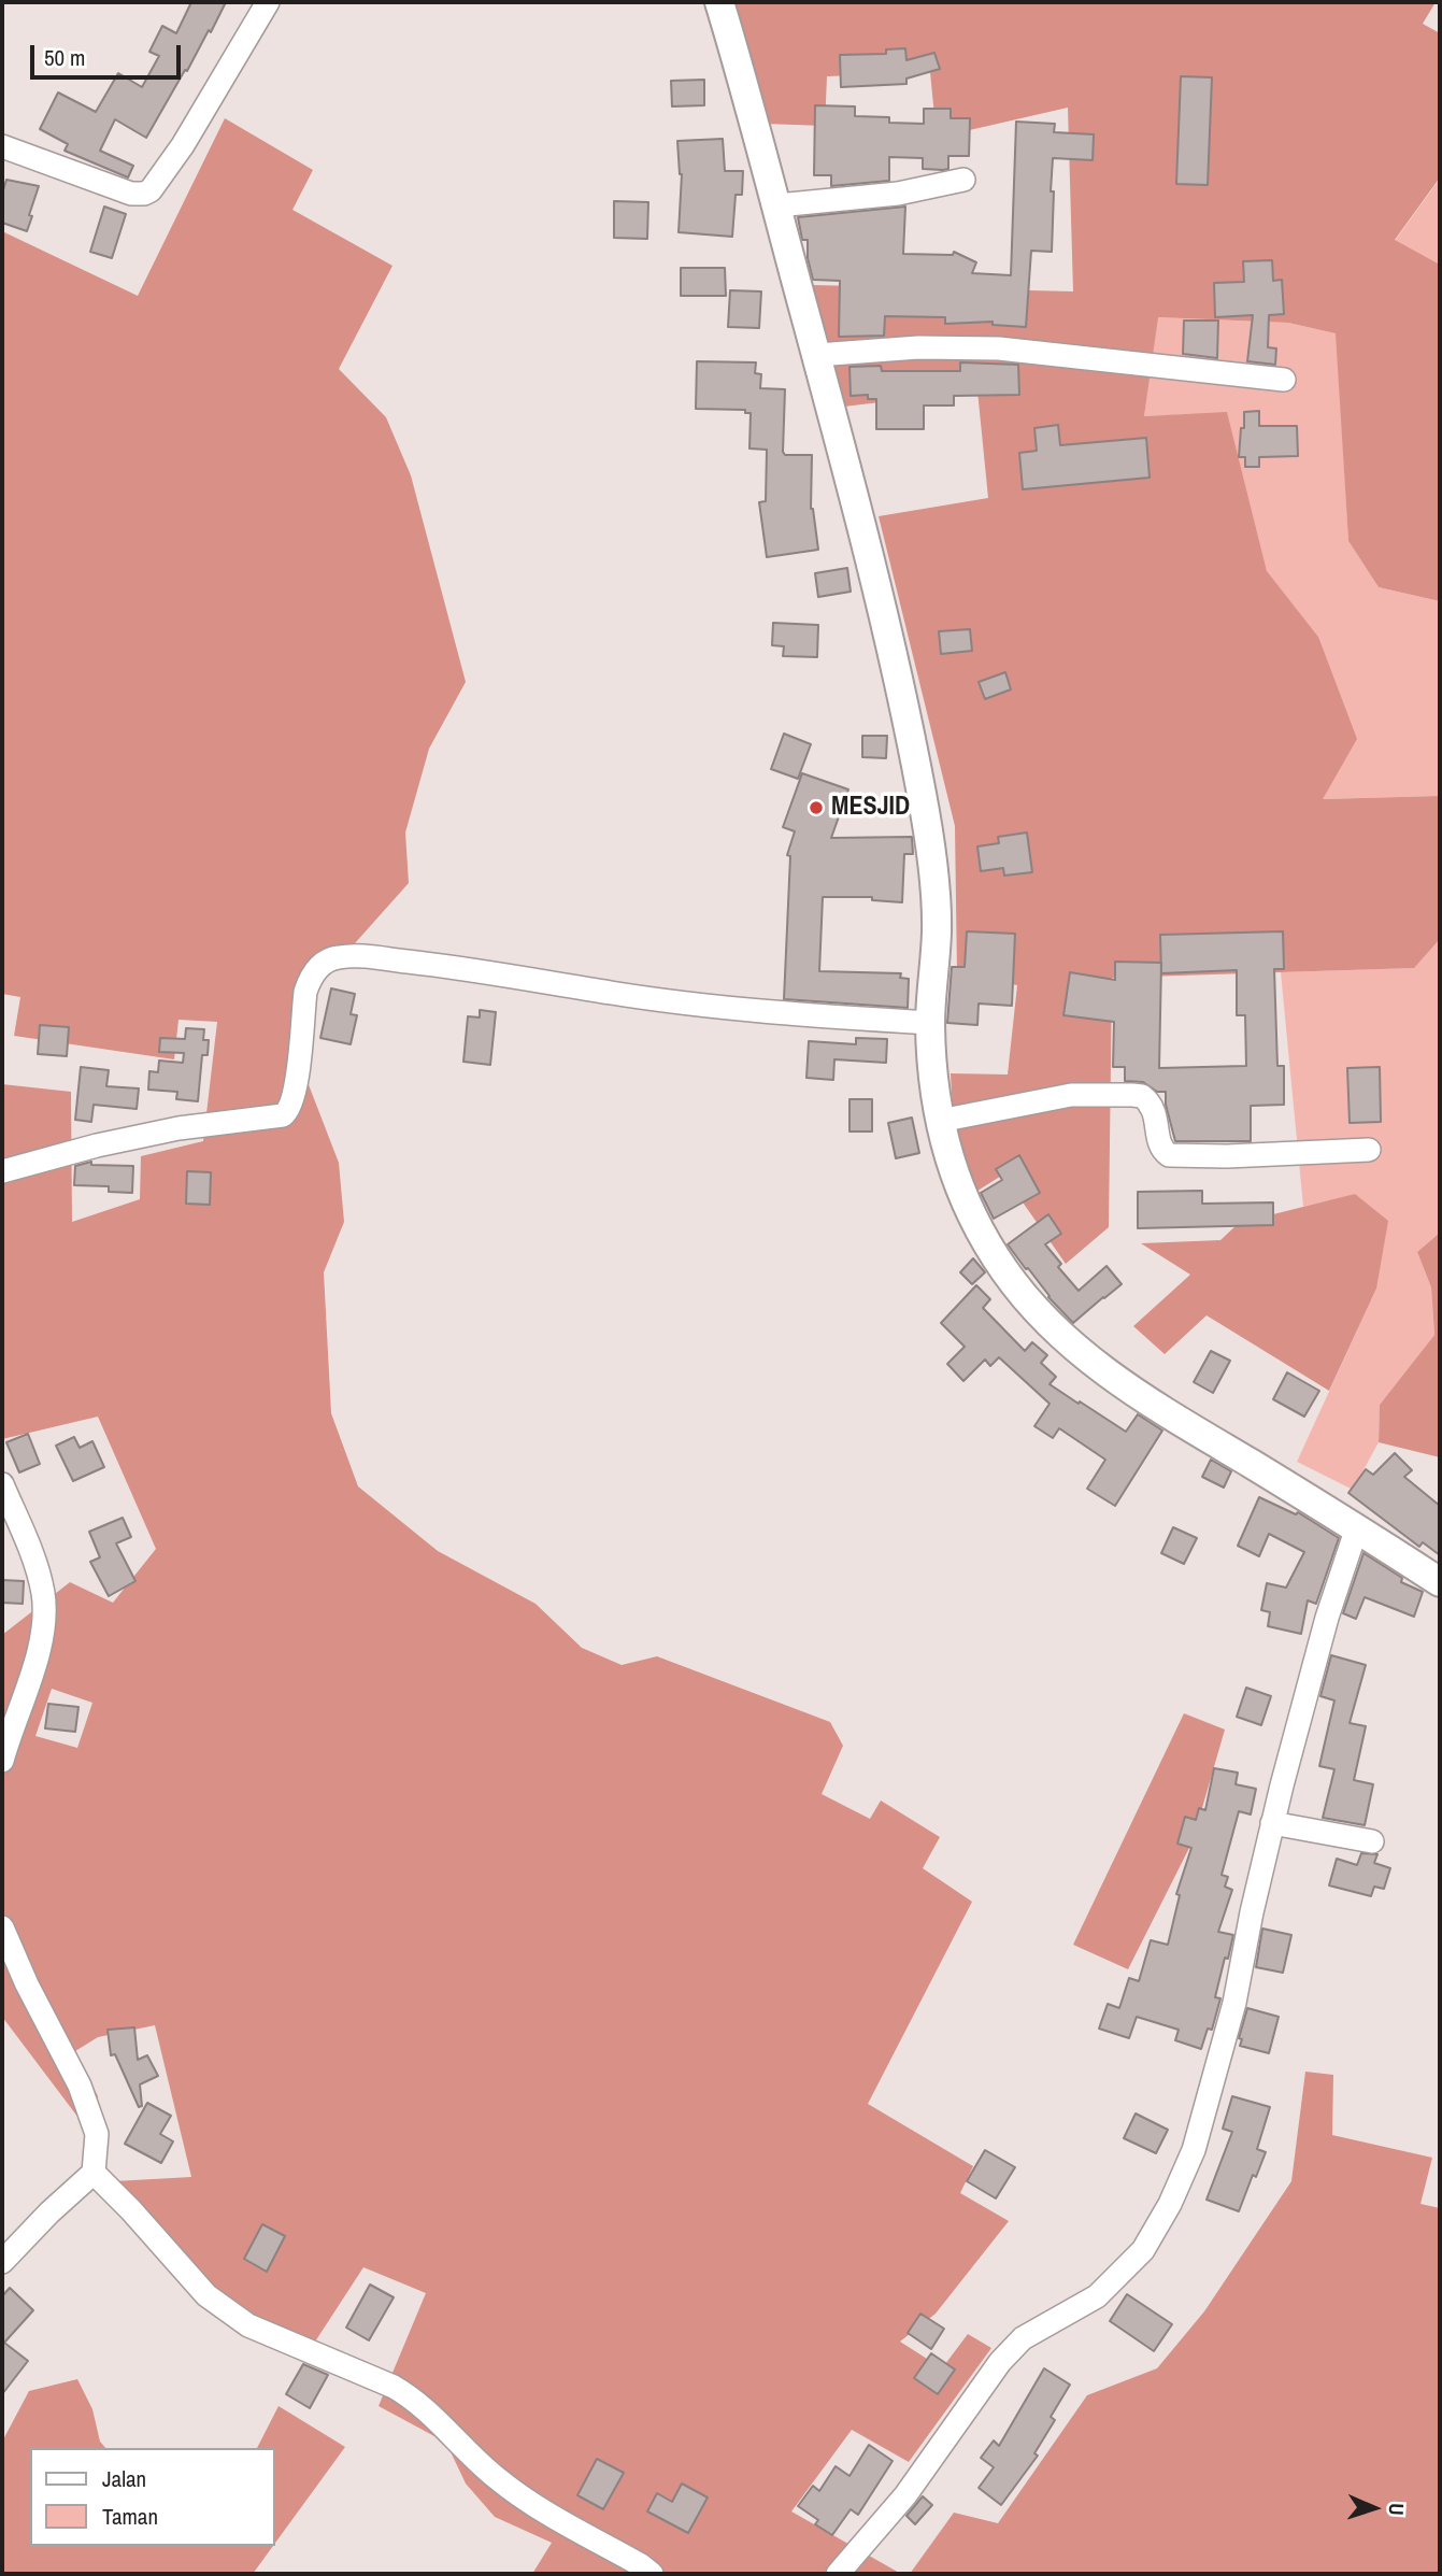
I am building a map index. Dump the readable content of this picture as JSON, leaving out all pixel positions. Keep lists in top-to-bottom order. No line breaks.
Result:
{"places":["MESJID"],"legend":["Jalan","Taman"],"scale_bar":"50 m","north":"right"}
